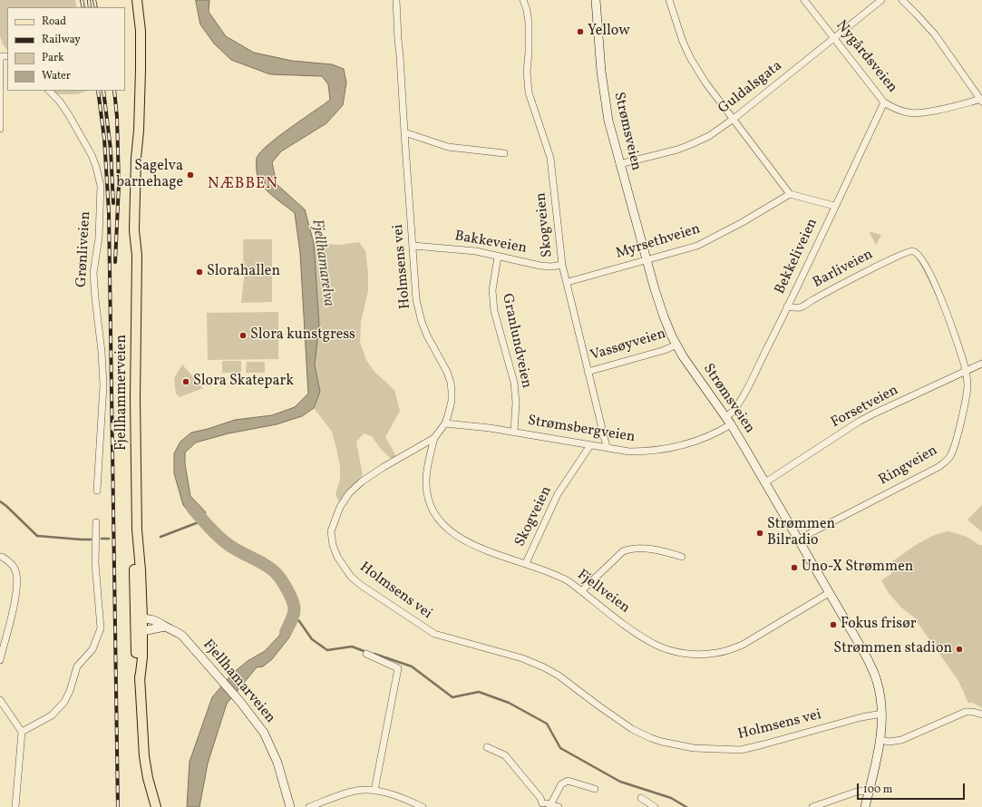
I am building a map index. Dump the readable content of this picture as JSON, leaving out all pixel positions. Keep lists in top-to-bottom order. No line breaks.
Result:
{"streets":{"main road":["Strømsveien","Fjellhammerveien","Fjellhamarveien"],"street":["Nygårdsveien","Guldalsgata","Skogveien","Myrsethveien","Bakkeveien","Grønliveien","Bekkeliveien","Holmsens vei","Barliveien","Granlundveien","Vassøyveien","Forsetveien","Strømsbergveien","Ringveien","Fjellveien"]},"crossings":[["Nygårdsveien","Guldalsgata"],["Nygårdsveien","Bekkeliveien"],["Guldalsgata","Strømsveien"],["Strømsveien","Myrsethveien"],["Strømsveien","Bekkeliveien"],["Strømsveien","Holmsens vei"],["Strømsveien","Vassøyveien"],["Strømsveien","Forsetveien"],["Strømsveien","Strømsbergveien"],["Strømsveien","Ringveien"],["Strømsveien","Fjellveien"],["Skogveien","Myrsethveien"],["Skogveien","Bakkeveien"],["Skogveien","Vassøyveien"],["Skogveien","Strømsbergveien"],["Skogveien","Fjellveien"],["Bakkeveien","Holmsens vei"],["Bakkeveien","Granlundveien"],["Bekkeliveien","Barliveien"],["Bekkeliveien","Strømsbergveien"],["Holmsens vei","Strømsbergveien"],["Holmsens vei","Fjellveien"],["Barliveien","Ringveien"],["Granlundveien","Strømsbergveien"],["Fjellhammerveien","Fjellhamarveien"],["Forsetveien","Ringveien"]],"districts":["NÆBBEN"],"water":["Fjellhamarelva"],"places":["Yellow","Sagelva barnehage","Slorahallen","Slora kunstgress","Slora Skatepark","Strømmen Bilradio","Uno-X Strømmen","Fokus frisør","Strømmen stadion"],"legend":["Road","Railway","Park","Water"],"scale_bar":"100 m"}
